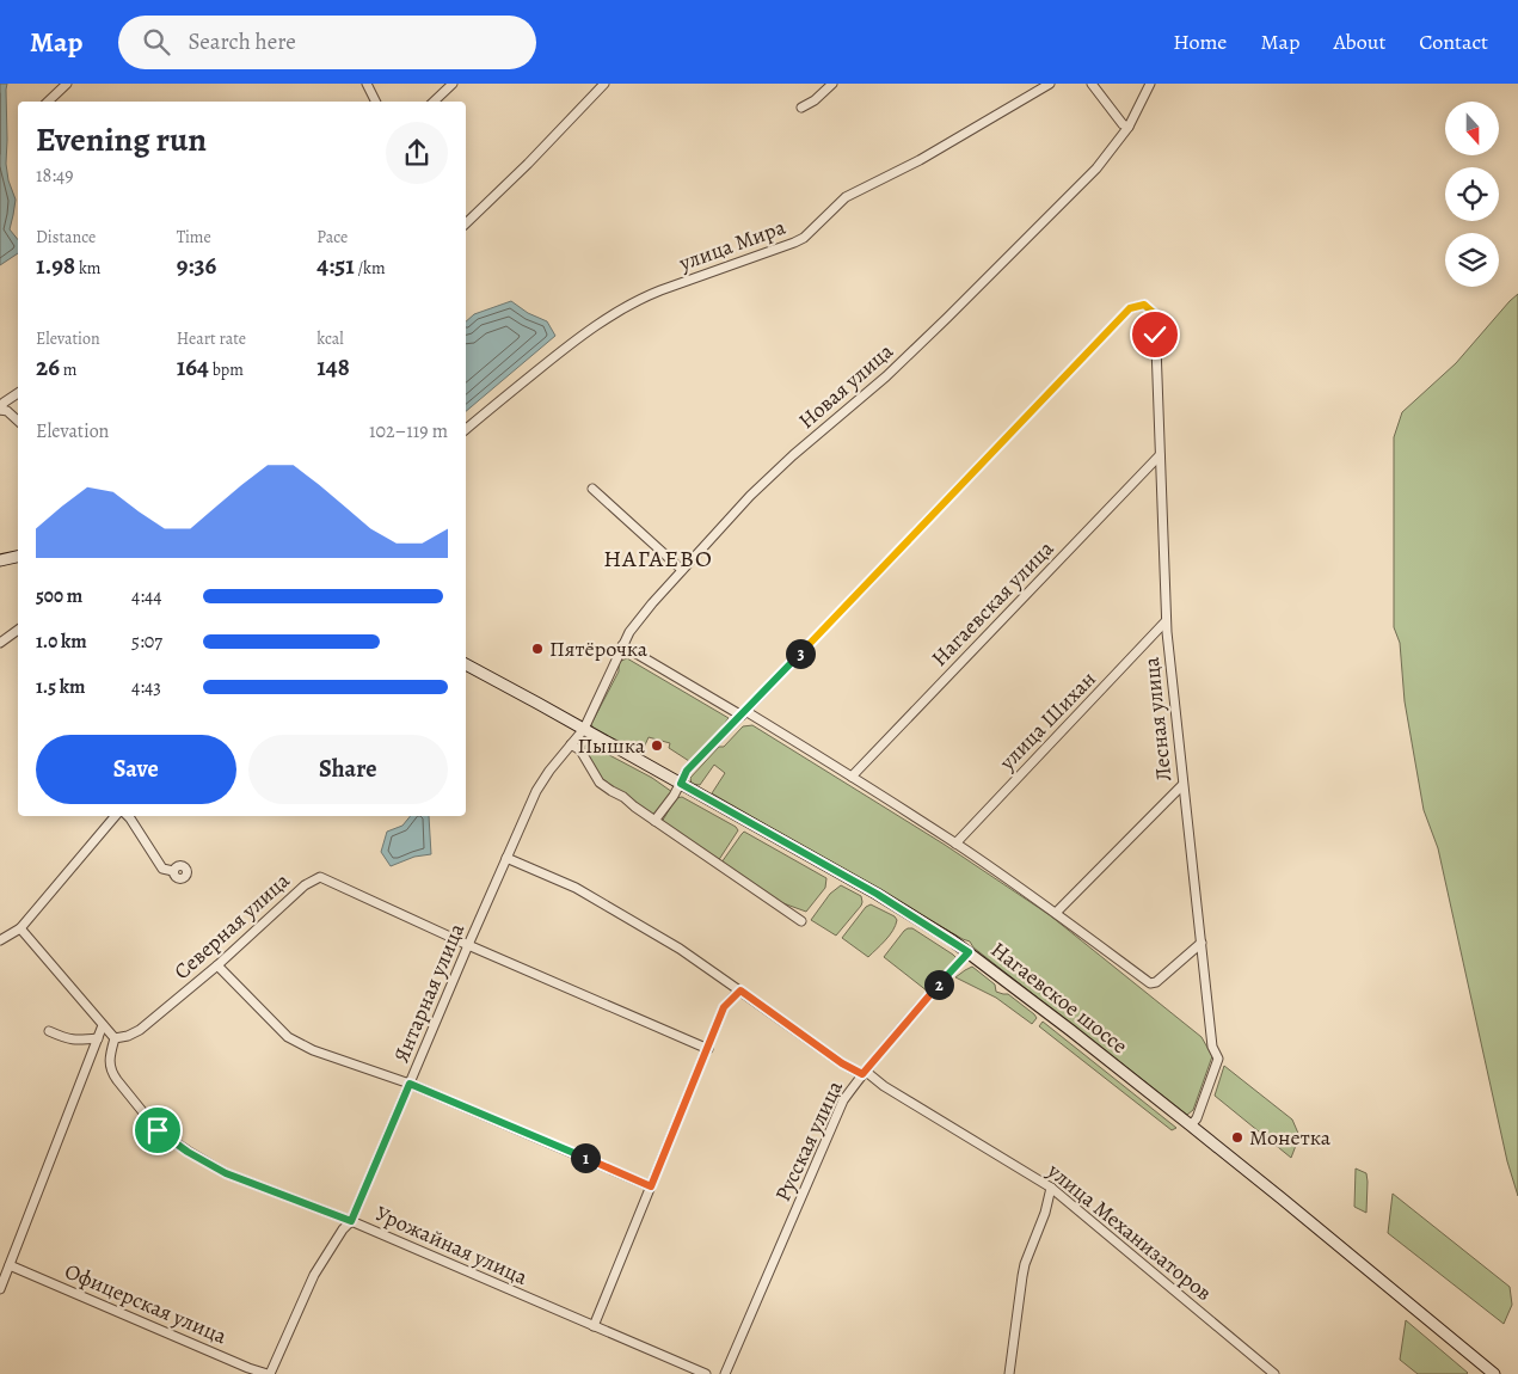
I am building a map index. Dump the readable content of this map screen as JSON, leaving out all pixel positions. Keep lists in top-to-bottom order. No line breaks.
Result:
{"streets":{"street":["улица Мира","Новая улица","Нагаевская улица","Лесная улица","улица Шихан","Северная улица","Янтарная улица","Нагаевское шоссе","Русская улица","улица Механизаторов","Урожайная улица","Офицерская улица"]},"crossings":[["Новая улица","Янтарная улица"],["Новая улица","Нагаевское шоссе"],["Нагаевская улица","Лесная улица"],["Лесная улица","улица Шихан"],["Лесная улица","Нагаевское шоссе"],["Северная улица","Янтарная улица"],["Северная улица","Урожайная улица"],["Янтарная улица","Нагаевское шоссе"],["Янтарная улица","улица Механизаторов"],["Янтарная улица","Урожайная улица"],["Янтарная улица","Офицерская улица"],["Нагаевское шоссе","Русская улица"],["Русская улица","улица Механизаторов"]],"districts":["НАГАЕВО"],"places":["Пятёрочка","Пышка","Монетка"],"north":"bottom","page":{"header":"Map","search":"Search here","nav":["Home","Map","About","Contact"],"heading":["Evening run","18:49"],"stats":[["Distance","1.98 km"],["Time","9:36"],["Pace","4:51 /km"],["Elevation","26 m"],["Heart rate","164 bpm"],["kcal","148"]],"chart":["Elevation","102–119 m"],"list":[{"name":"500 m","note":"4:44"},{"name":"1.0 km","note":"5:07"},{"name":"1.5 km","note":"4:43"}],"pins":["3","2","1"],"buttons":["Save","Share"]}}
